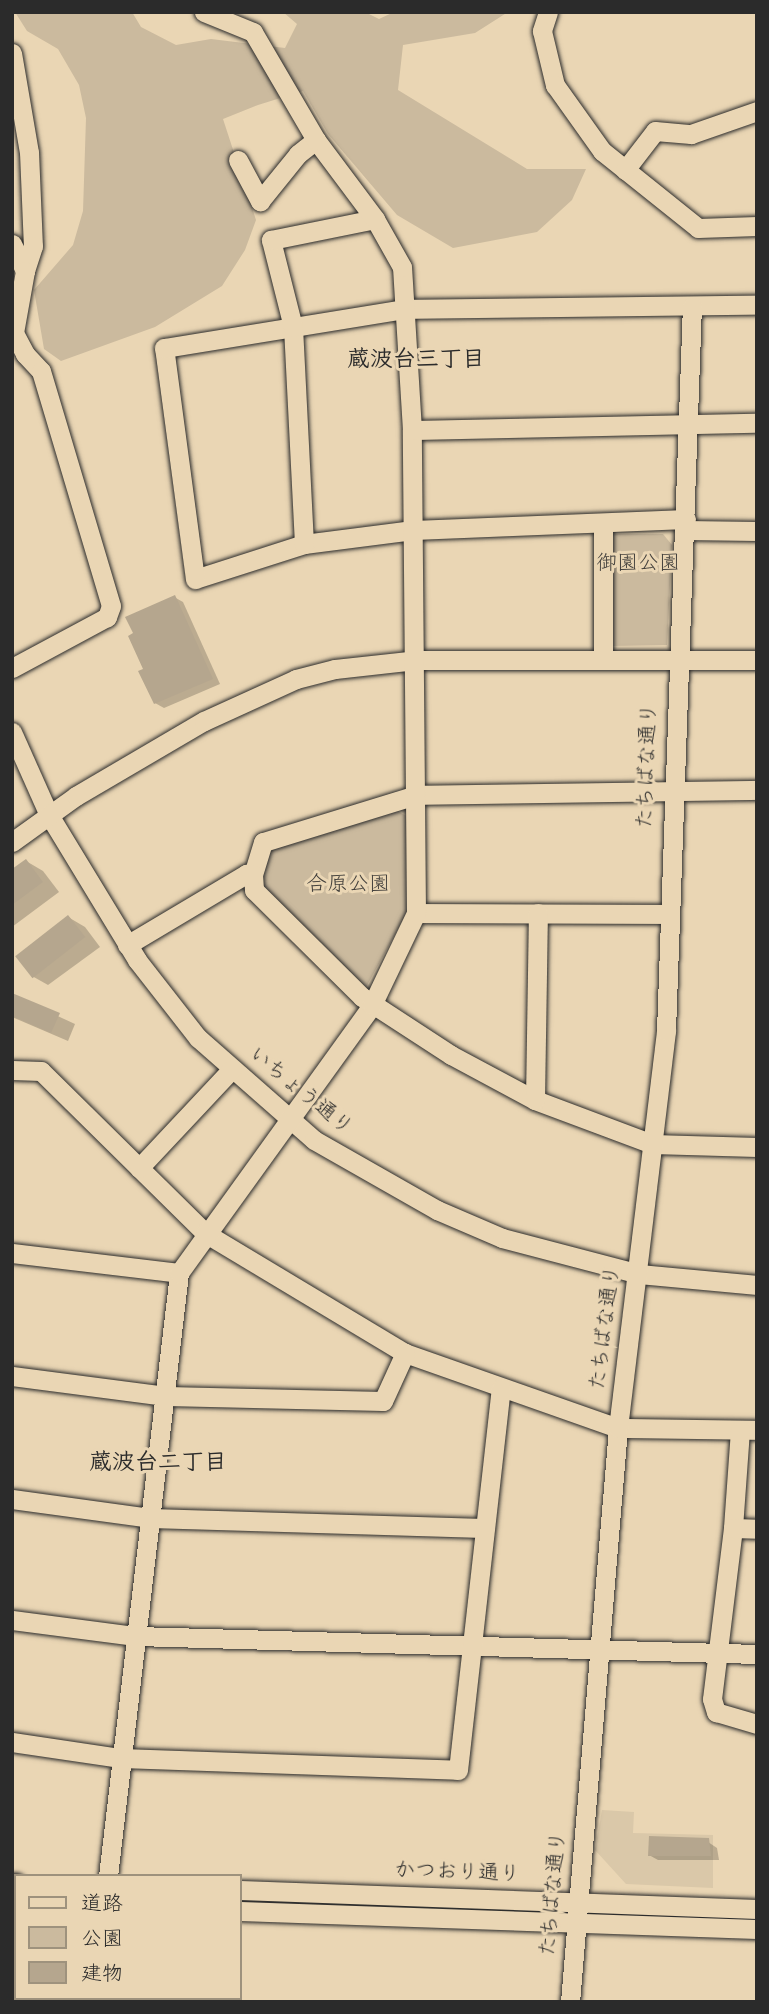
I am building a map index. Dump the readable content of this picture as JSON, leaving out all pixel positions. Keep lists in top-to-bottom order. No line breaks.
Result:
{"streets":{"street":["たちばな通り","いちょう通り","かつおり通り"]},"crossings":[["たちばな通り","いちょう通り"],["たちばな通り","かつおり通り"]],"districts":["蔵波台三丁目","蔵波台二丁目"],"parks":["御園公園","合原公園"],"legend":["道路","公園","建物"]}
